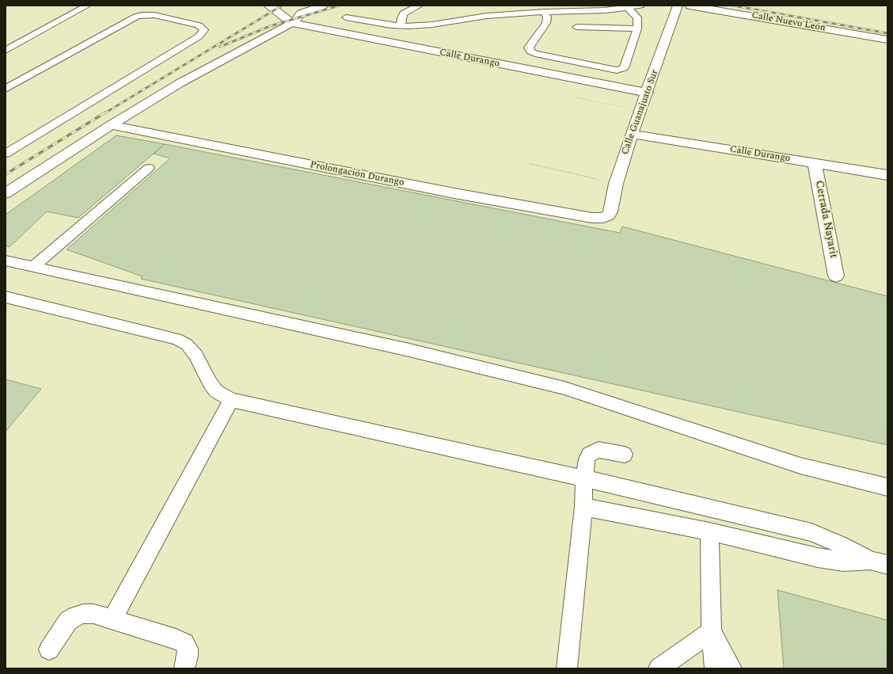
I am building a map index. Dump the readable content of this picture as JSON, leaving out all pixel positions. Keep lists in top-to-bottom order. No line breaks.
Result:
{"streets":{"street":["Calle Nuevo León","Calle Durango","Calle Guanajuato Sur","Prolongación Durango","Cerrada Nayarit"]},"crossings":[["Calle Durango","Calle Guanajuato Sur"],["Calle Durango","Cerrada Nayarit"],["Calle Guanajuato Sur","Prolongación Durango"]]}
